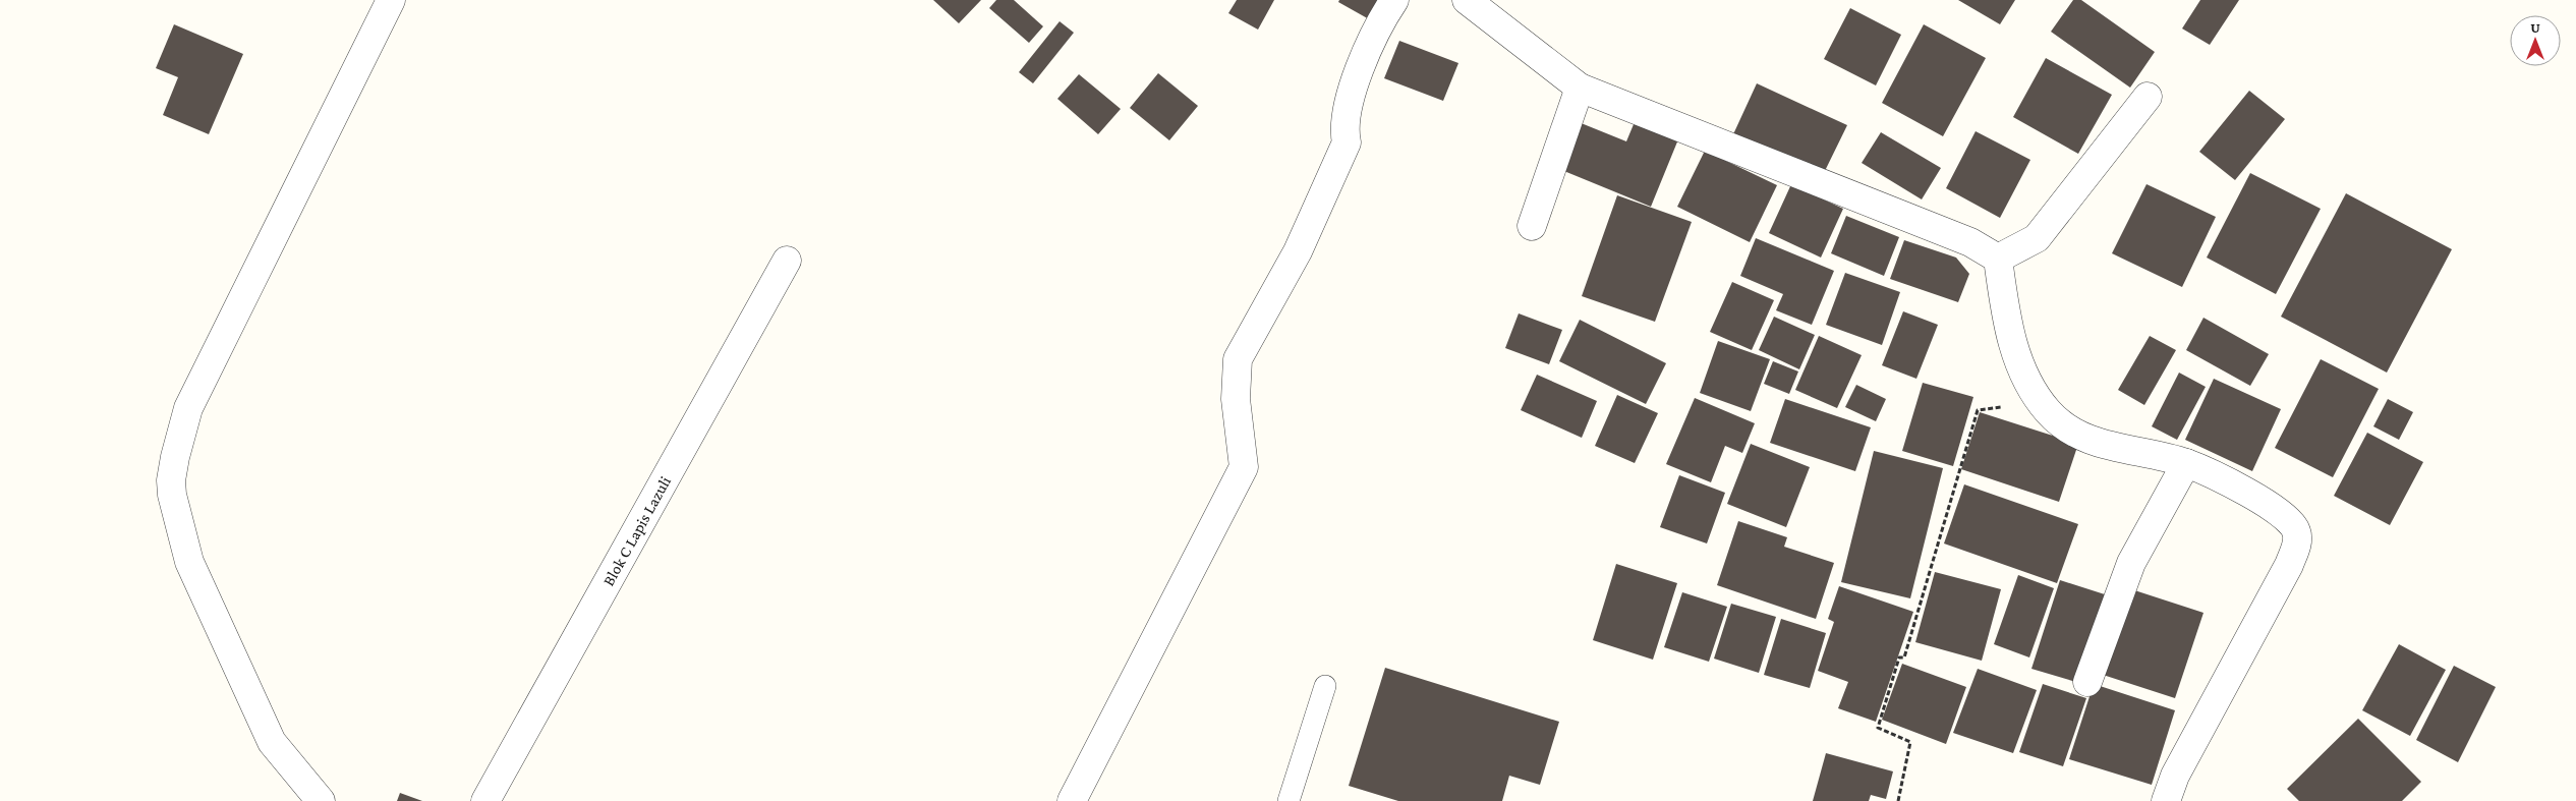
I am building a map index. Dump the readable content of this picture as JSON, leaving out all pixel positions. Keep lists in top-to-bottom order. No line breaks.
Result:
{"streets":{"street":["Blok C Lapis Lazuli"]},"north":"top"}
